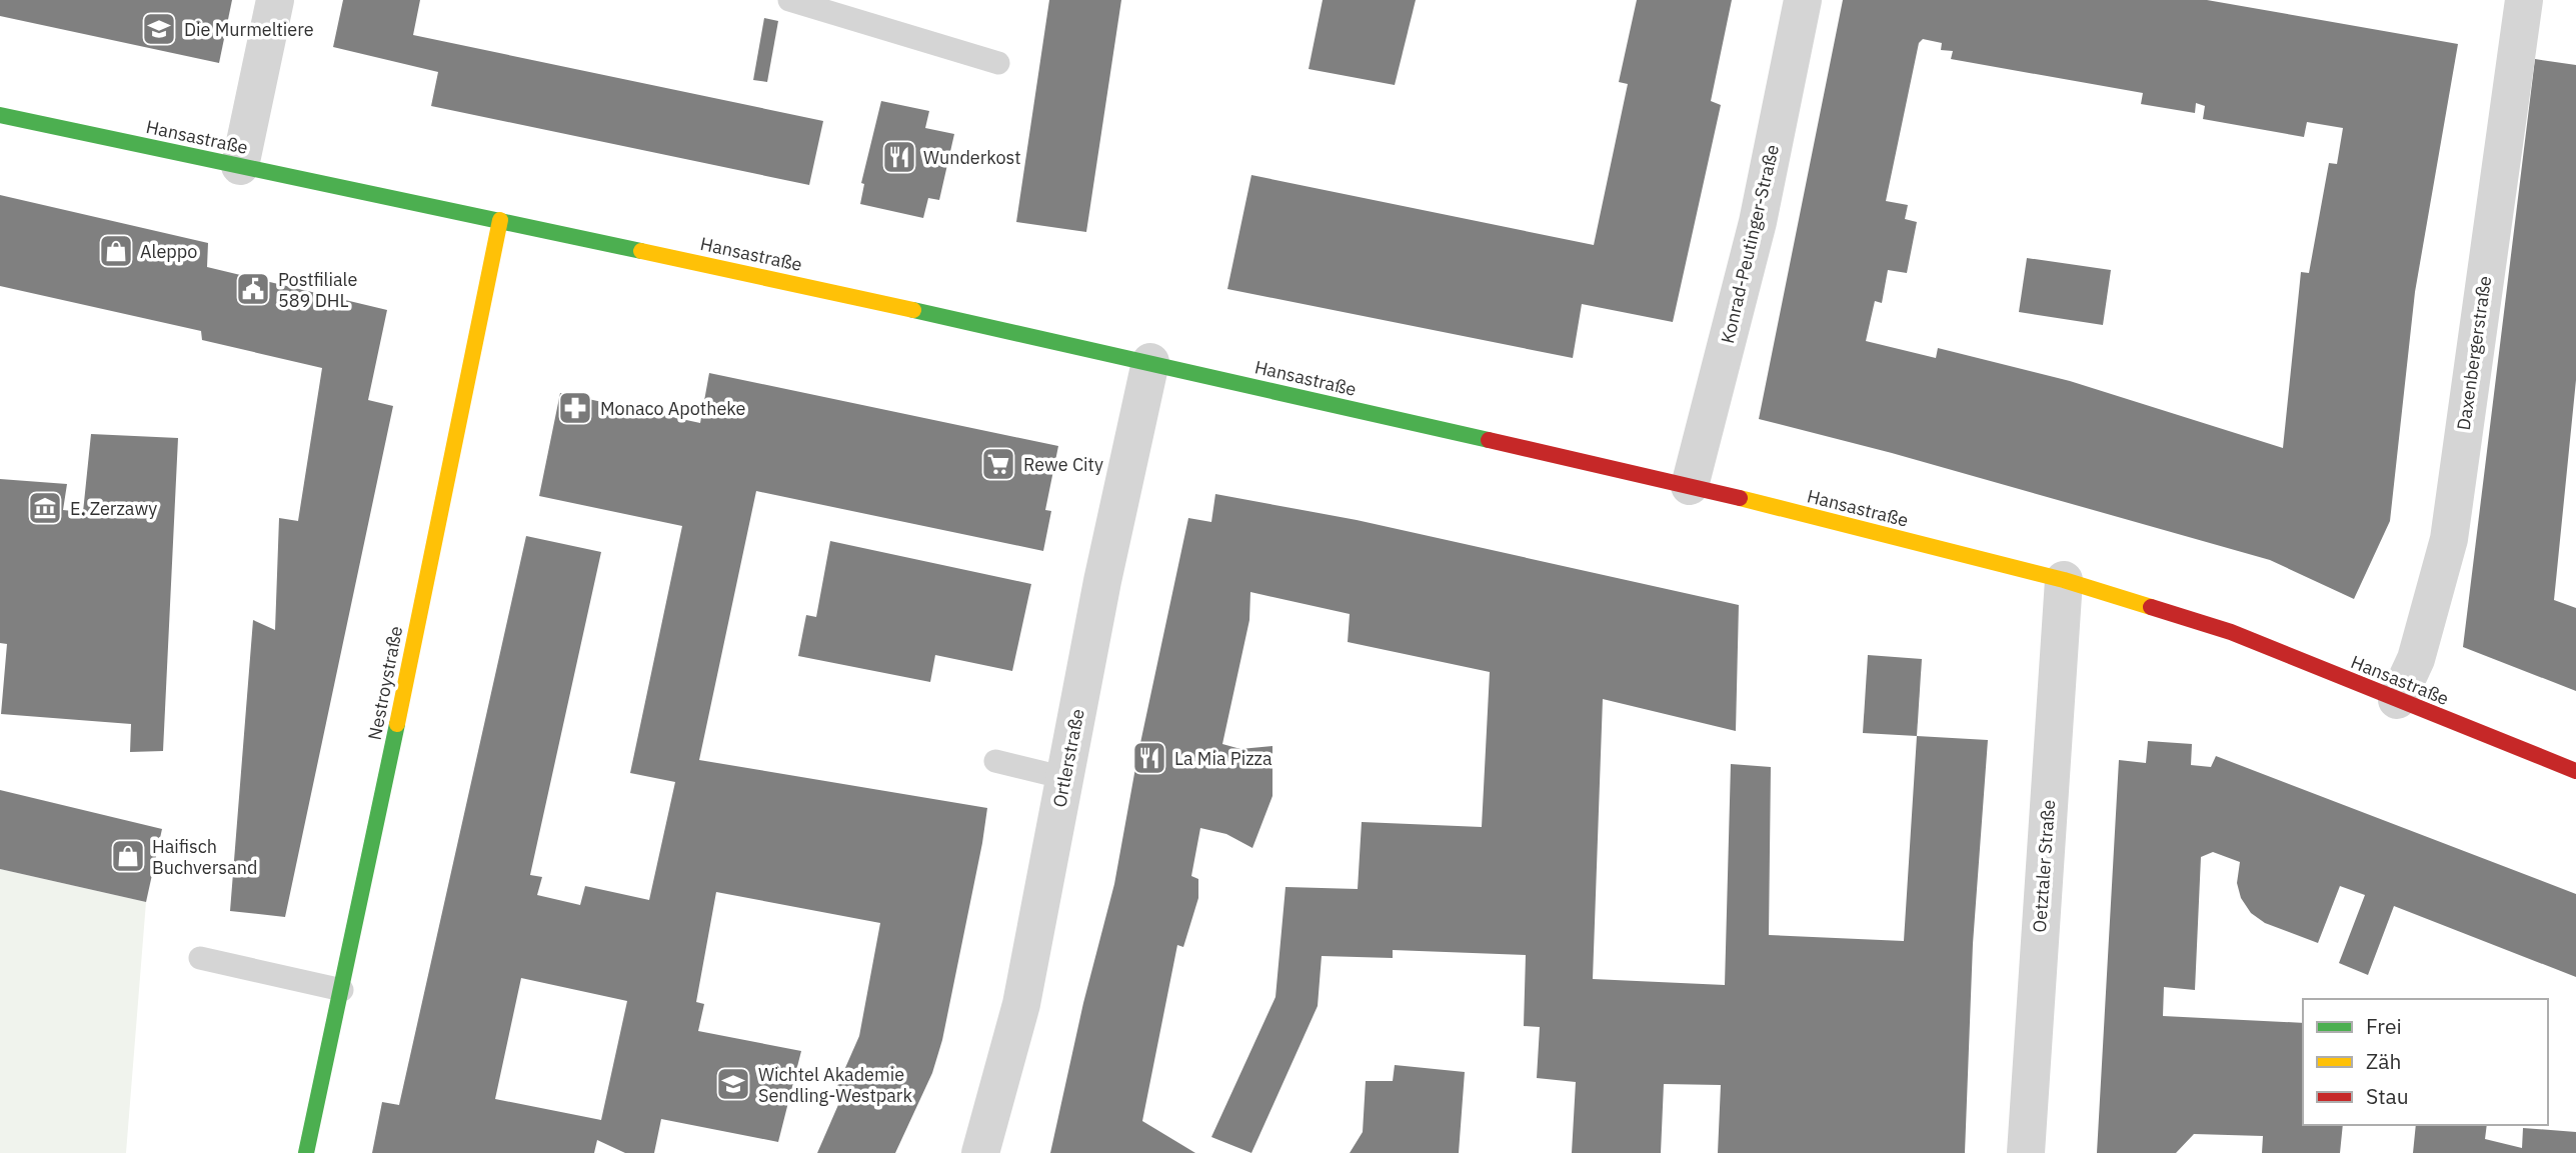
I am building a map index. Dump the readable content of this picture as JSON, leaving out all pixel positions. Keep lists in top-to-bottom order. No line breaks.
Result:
{"streets":{"street":["Hansastraße","Konrad-Peutinger-Straße","Daxenbergerstraße","Nestroystraße","Ortlerstraße","Oetztaler Straße"]},"crossings":[["Hansastraße","Konrad-Peutinger-Straße"],["Hansastraße","Daxenbergerstraße"],["Hansastraße","Nestroystraße"],["Hansastraße","Ortlerstraße"],["Hansastraße","Oetztaler Straße"]],"places":{"school or university":["Die Murmeltiere","Wichtel Akademie Sendling-Westpark"],"restaurant":["Wunderkost","La Mia Pizza"],"shop":["Aleppo","Haifisch Buchversand"],"public building":["Postfiliale 589 DHL"],"pharmacy":["Monaco Apotheke"],"supermarket":["Rewe City"],"museum":["E. Zerzawy"]},"legend":["Frei","Zäh","Stau"]}
